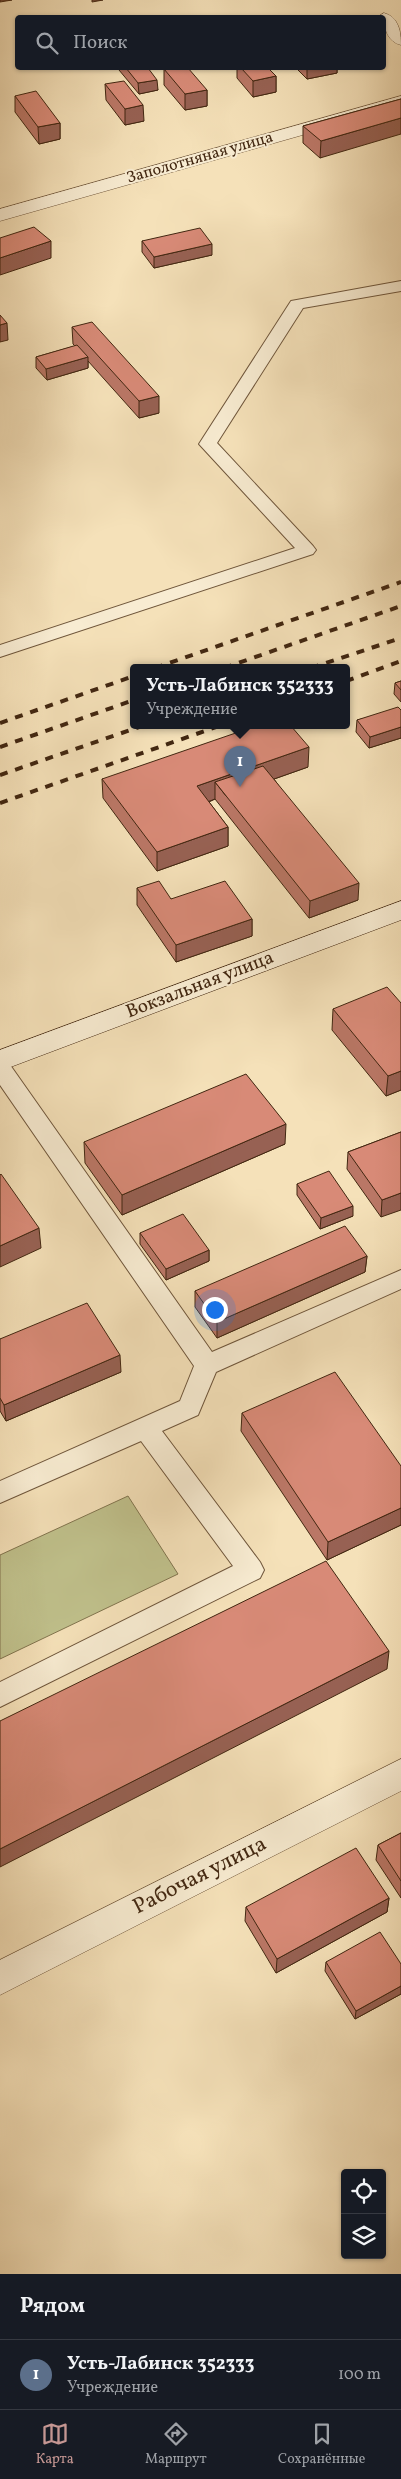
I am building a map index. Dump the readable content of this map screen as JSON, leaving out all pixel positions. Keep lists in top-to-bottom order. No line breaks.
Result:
{"streets":{"street":["Заполотняная улица","Вокзальная улица","Рабочая улица"]},"page":{"search":"Поиск","popup":["Усть-Лабинск 352333","Учреждение"],"pins":"1","heading":"Рядом","list":[{"mark":"1","name":"Усть-Лабинск 352333","note":"Учреждение","value":"100 m"}],"nav":["Карта","Маршрут","Сохранённые"]}}
